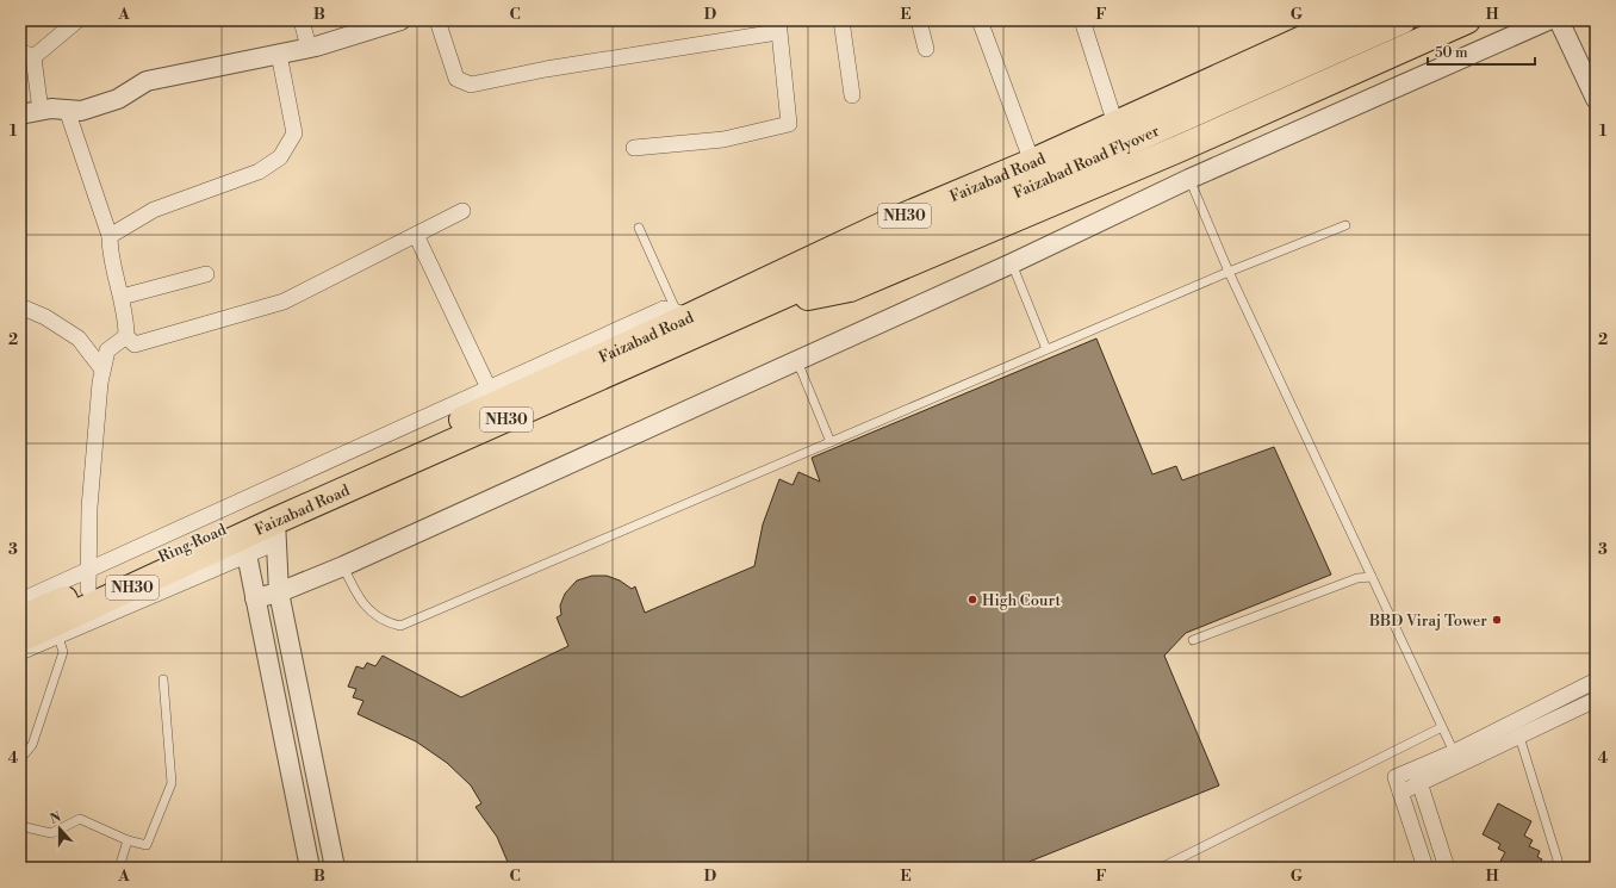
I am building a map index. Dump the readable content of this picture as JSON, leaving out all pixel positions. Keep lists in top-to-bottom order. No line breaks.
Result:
{"streets":{"highway":["Faizabad Road Flyover","Faizabad Road","NH30","Ring Road"]},"crossings":[["Faizabad Road Flyover","Faizabad Road"],["Faizabad Road Flyover","NH30"],["Faizabad Road","NH30"],["Faizabad Road","Ring Road"]],"places":["High Court","BBD Viraj Tower"],"scale_bar":"50 m","north":"top","grid":{"columns":["A","B","C","D","E","F","G","H"],"rows":["1","2","3","4"]}}
